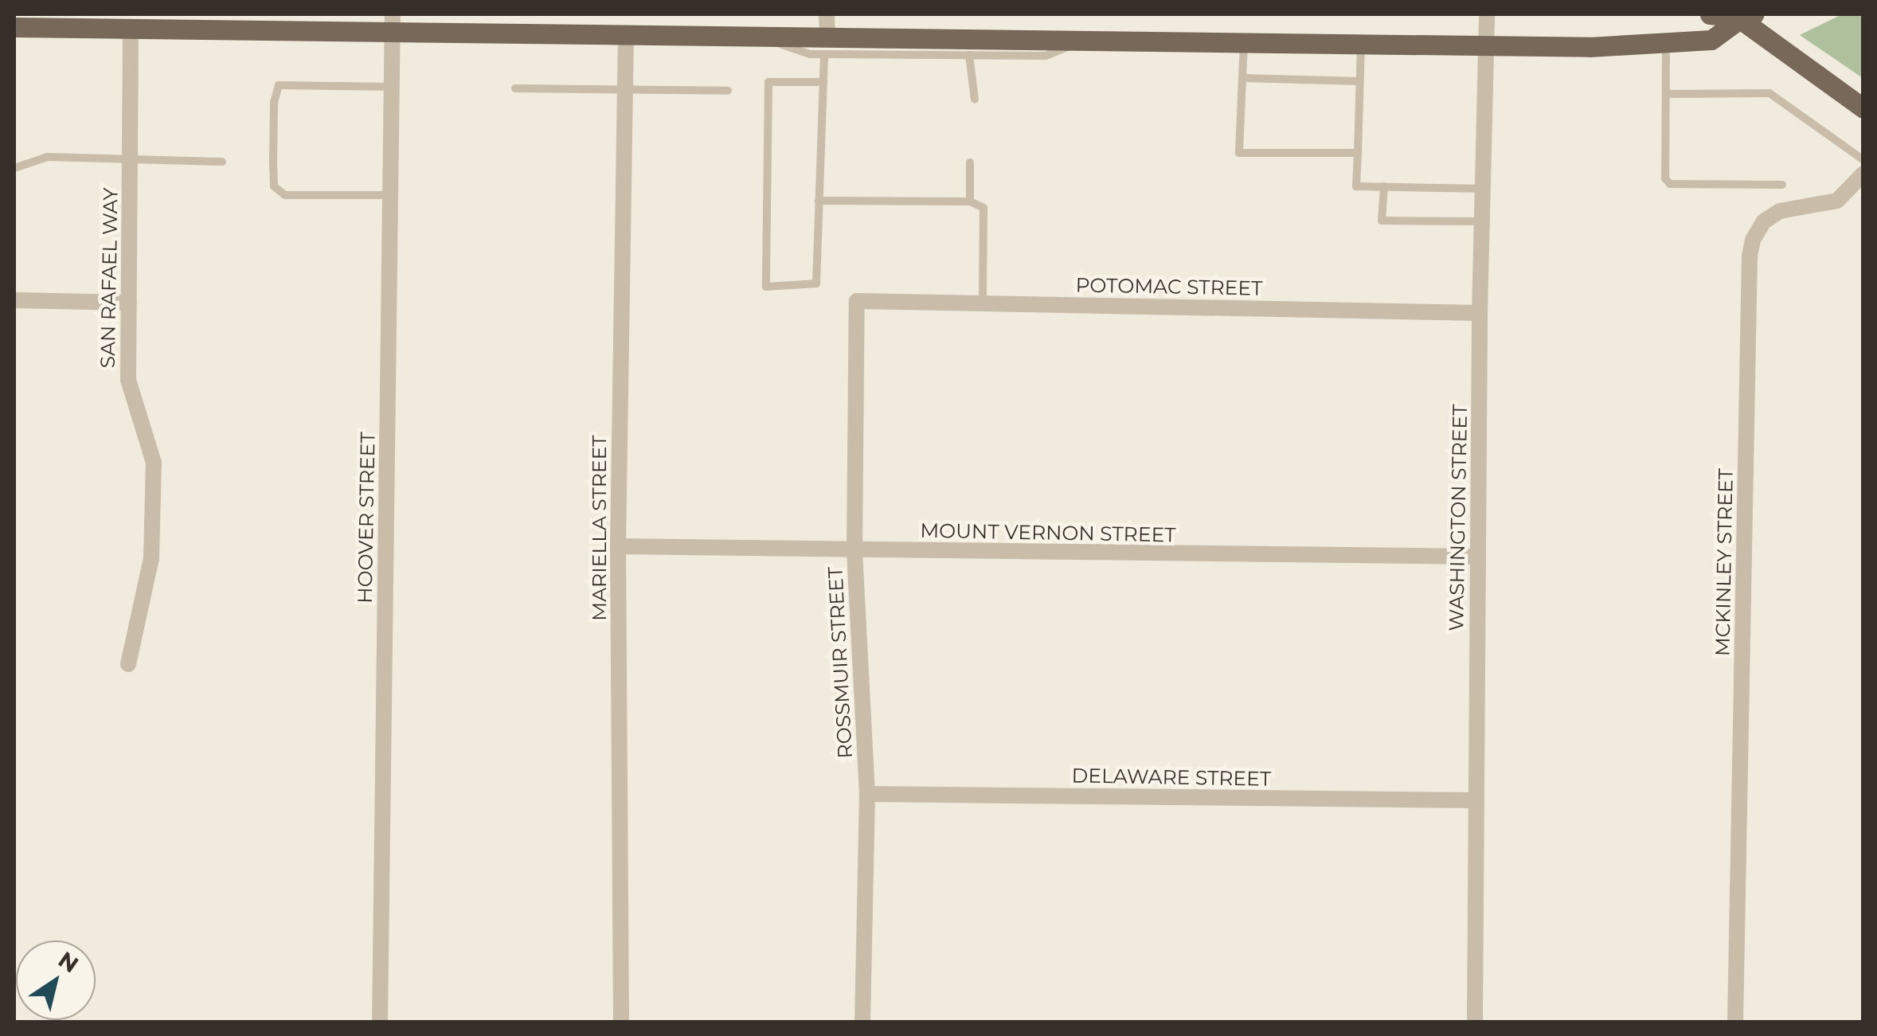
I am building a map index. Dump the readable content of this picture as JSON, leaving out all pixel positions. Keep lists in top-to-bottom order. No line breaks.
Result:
{"streets":{"street":["SAN RAFAEL WAY","POTOMAC STREET","HOOVER STREET","WASHINGTON STREET","MARIELLA STREET","MOUNT VERNON STREET","MCKINLEY STREET","ROSSMUIR STREET","DELAWARE STREET"]},"crossings":[["POTOMAC STREET","WASHINGTON STREET"],["POTOMAC STREET","ROSSMUIR STREET"],["WASHINGTON STREET","MOUNT VERNON STREET"],["WASHINGTON STREET","DELAWARE STREET"],["MARIELLA STREET","MOUNT VERNON STREET"],["MOUNT VERNON STREET","ROSSMUIR STREET"],["ROSSMUIR STREET","DELAWARE STREET"]],"north":"top right"}
